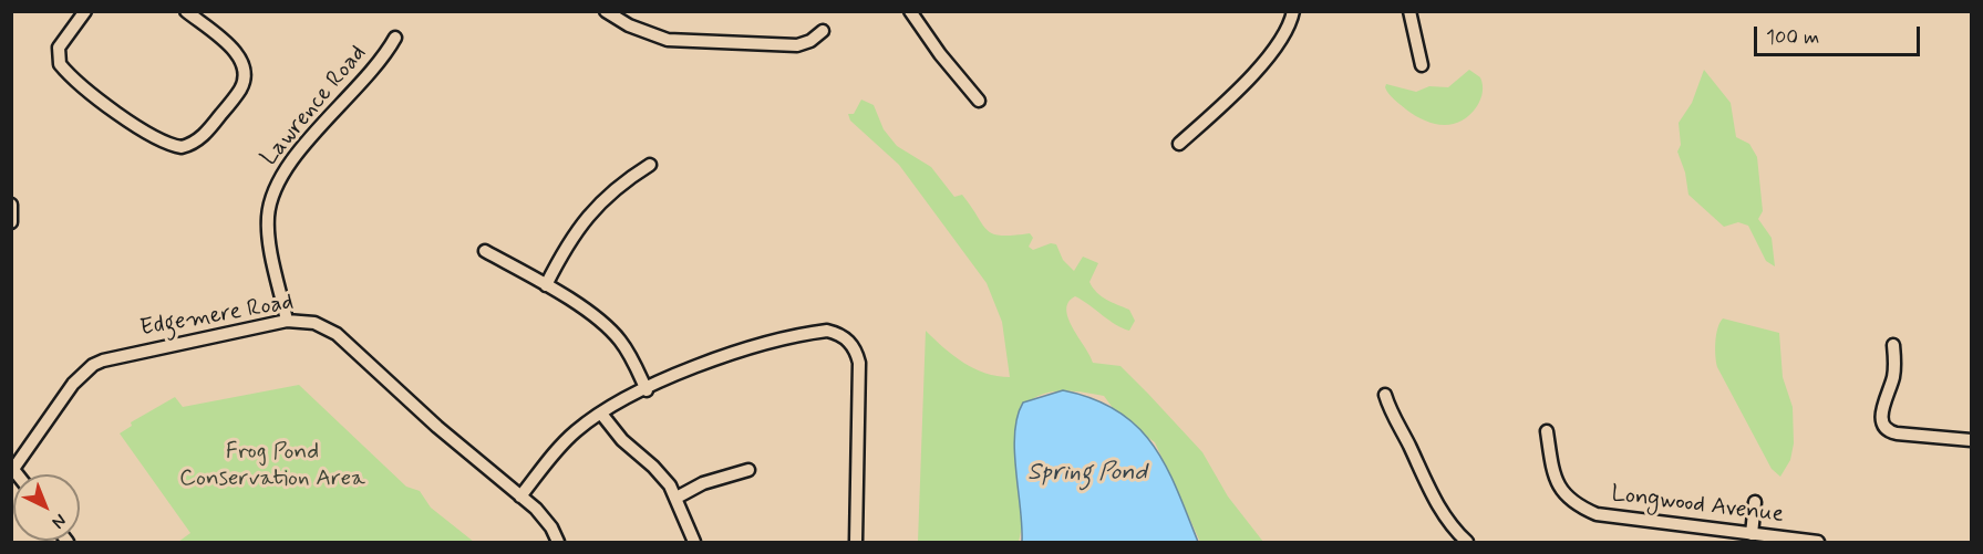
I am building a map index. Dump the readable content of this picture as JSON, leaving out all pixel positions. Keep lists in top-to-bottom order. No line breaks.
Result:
{"streets":{"street":["Lawrence Road","Edgemere Road","Longwood Avenue"]},"crossings":[["Lawrence Road","Edgemere Road"]],"water":["Spring Pond"],"parks":["Frog Pond Conservation Area"],"scale_bar":"100 m","north":"bottom right"}
